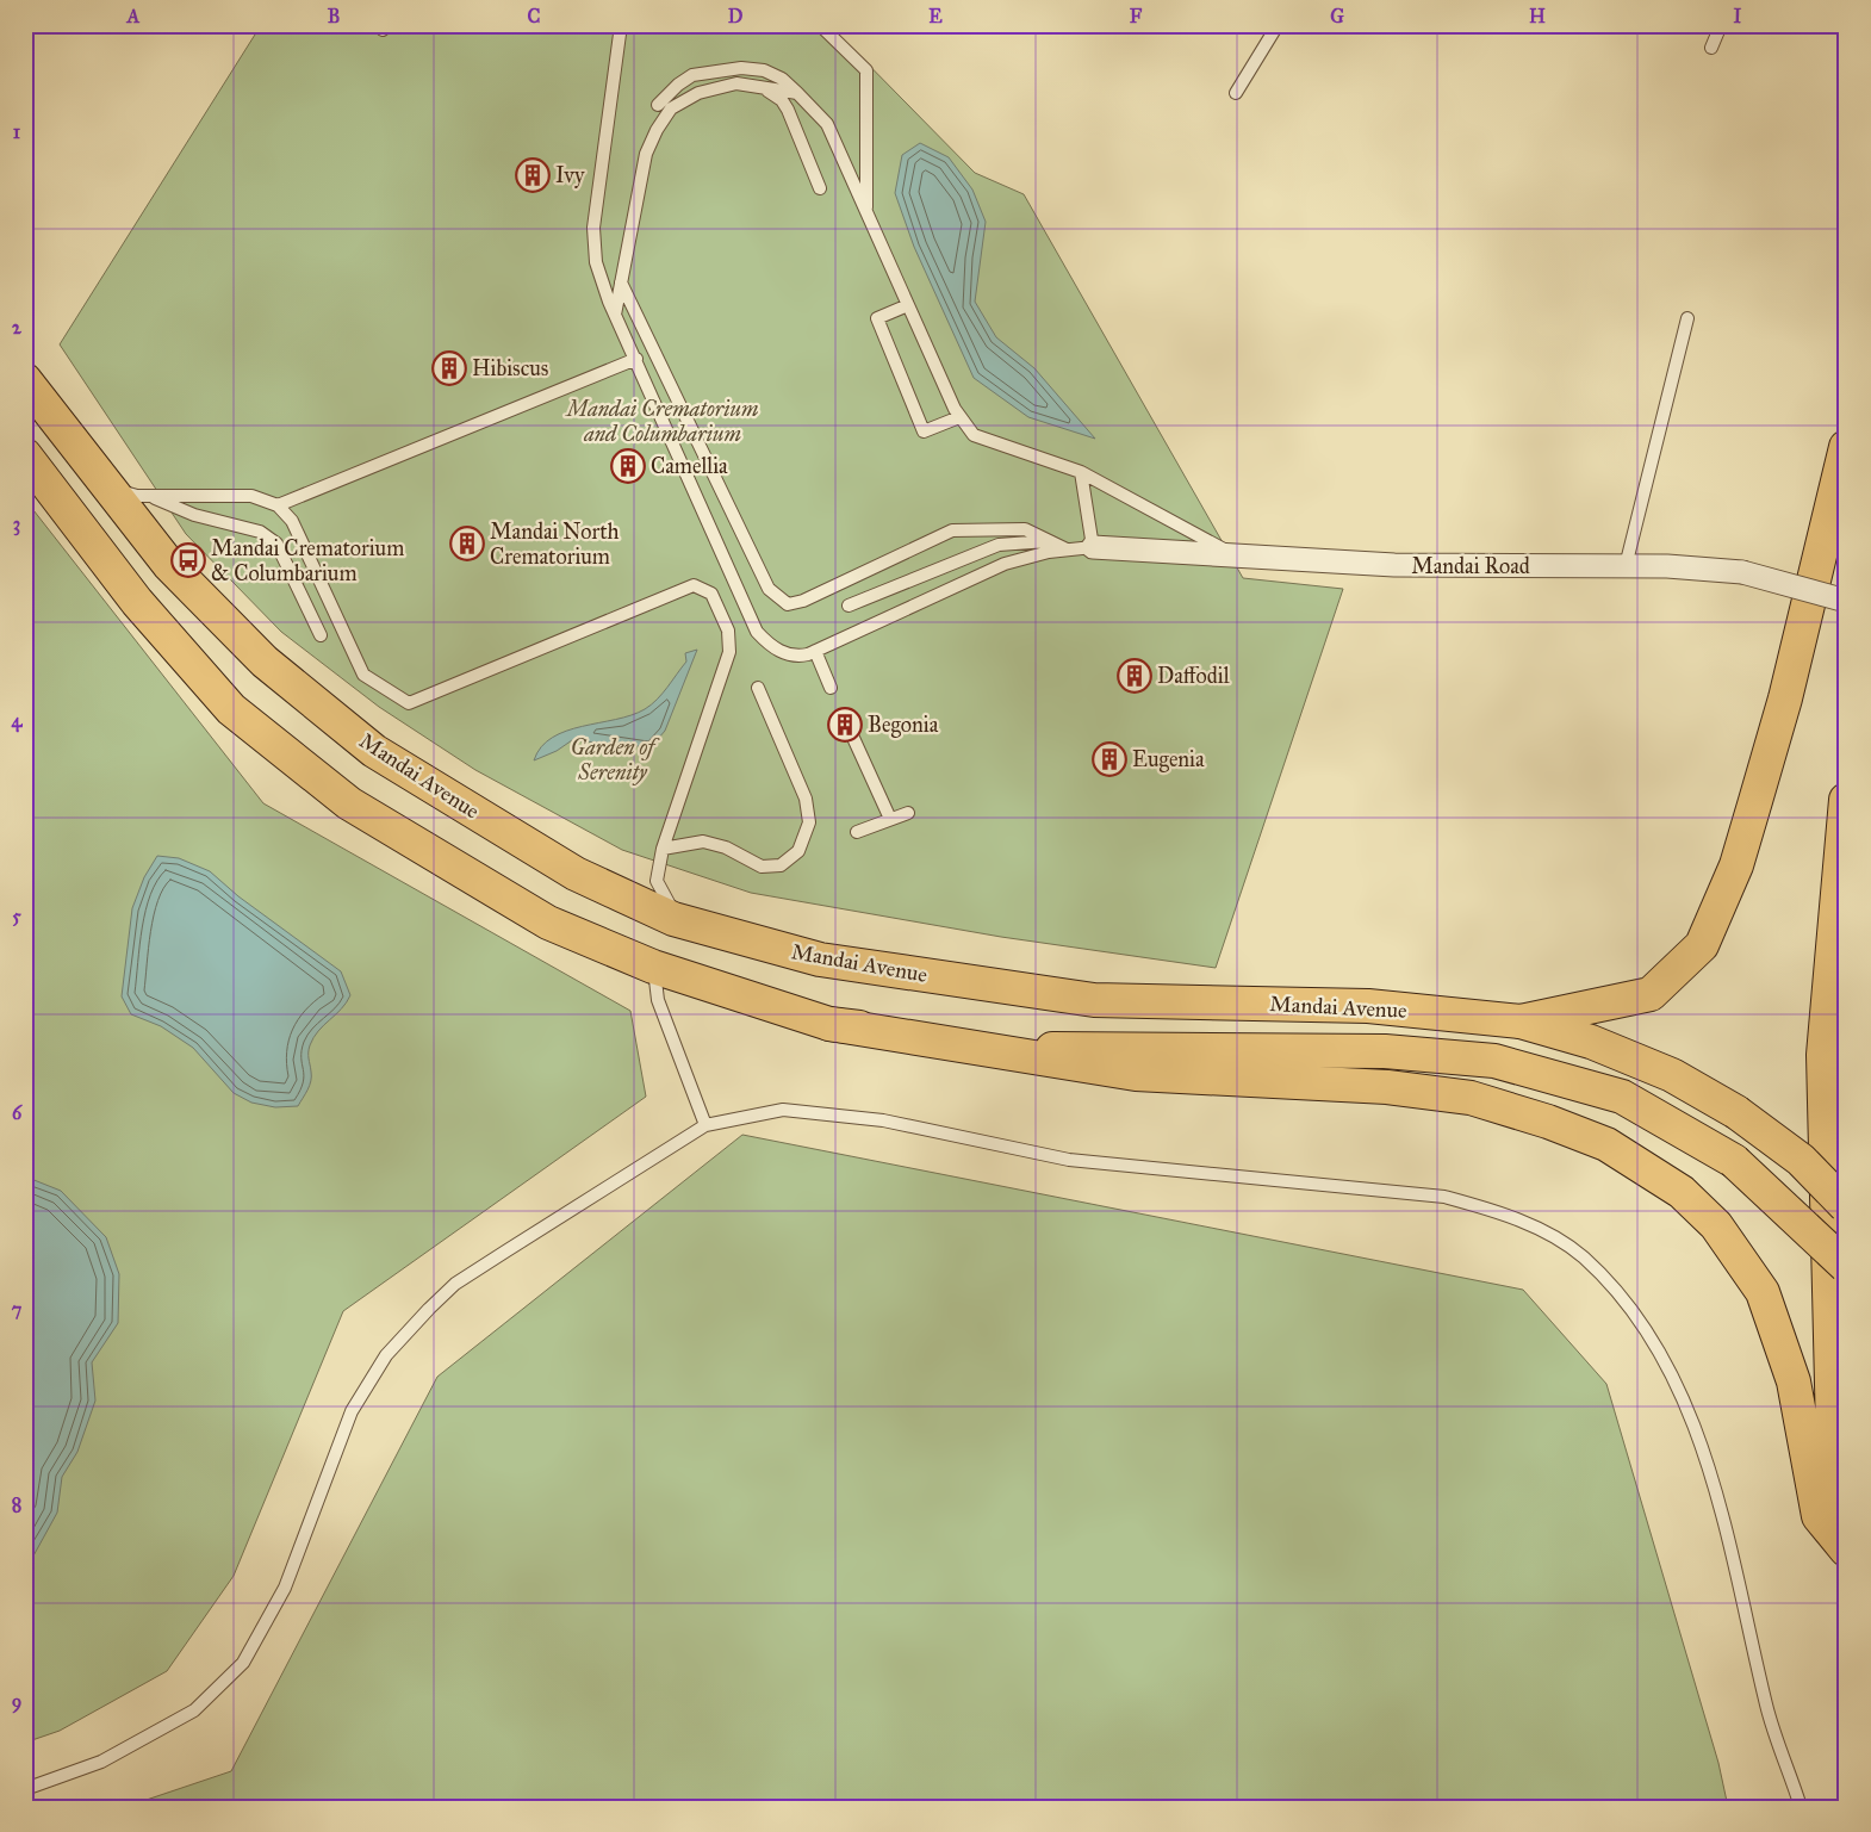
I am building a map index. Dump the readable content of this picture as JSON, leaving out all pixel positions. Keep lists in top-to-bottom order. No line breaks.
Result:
{"streets":{"main road":["Mandai Avenue"],"street":["Mandai Road"]},"parks":["Mandai Crematorium and Columbarium","Garden of Serenity"],"places":{"building":["Ivy","Hibiscus","Camellia","Mandai North Crematorium","Daffodil","Begonia","Eugenia"],"bus stop":["Mandai Crematorium & Columbarium"]},"grid":{"columns":["A","B","C","D","E","F","G","H","I"],"rows":["1","2","3","4","5","6","7","8","9"]}}
